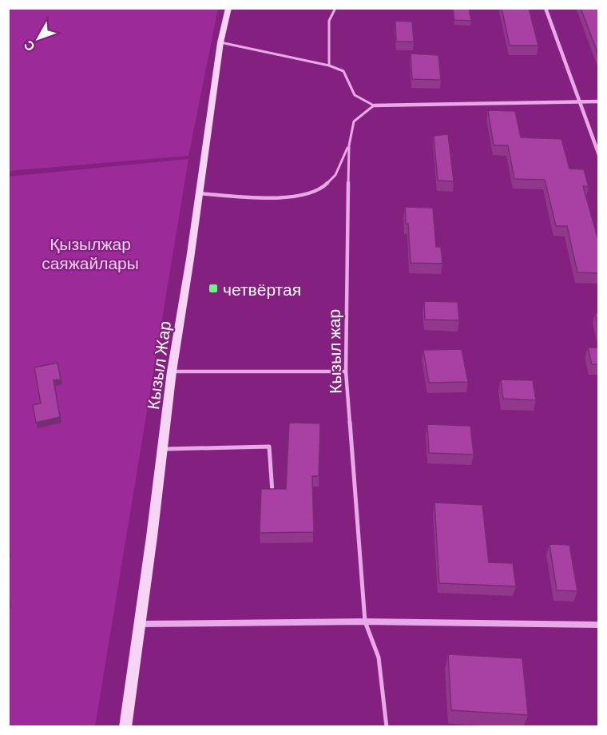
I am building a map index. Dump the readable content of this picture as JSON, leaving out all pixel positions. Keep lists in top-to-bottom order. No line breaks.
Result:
{"streets":{"main road":["Кызыл Жар"],"lane":["Кызыл жар"]},"parks":["Қызылжар саяжайлары"],"places":{"transit":["четвёртая"]},"north":"bottom left"}
